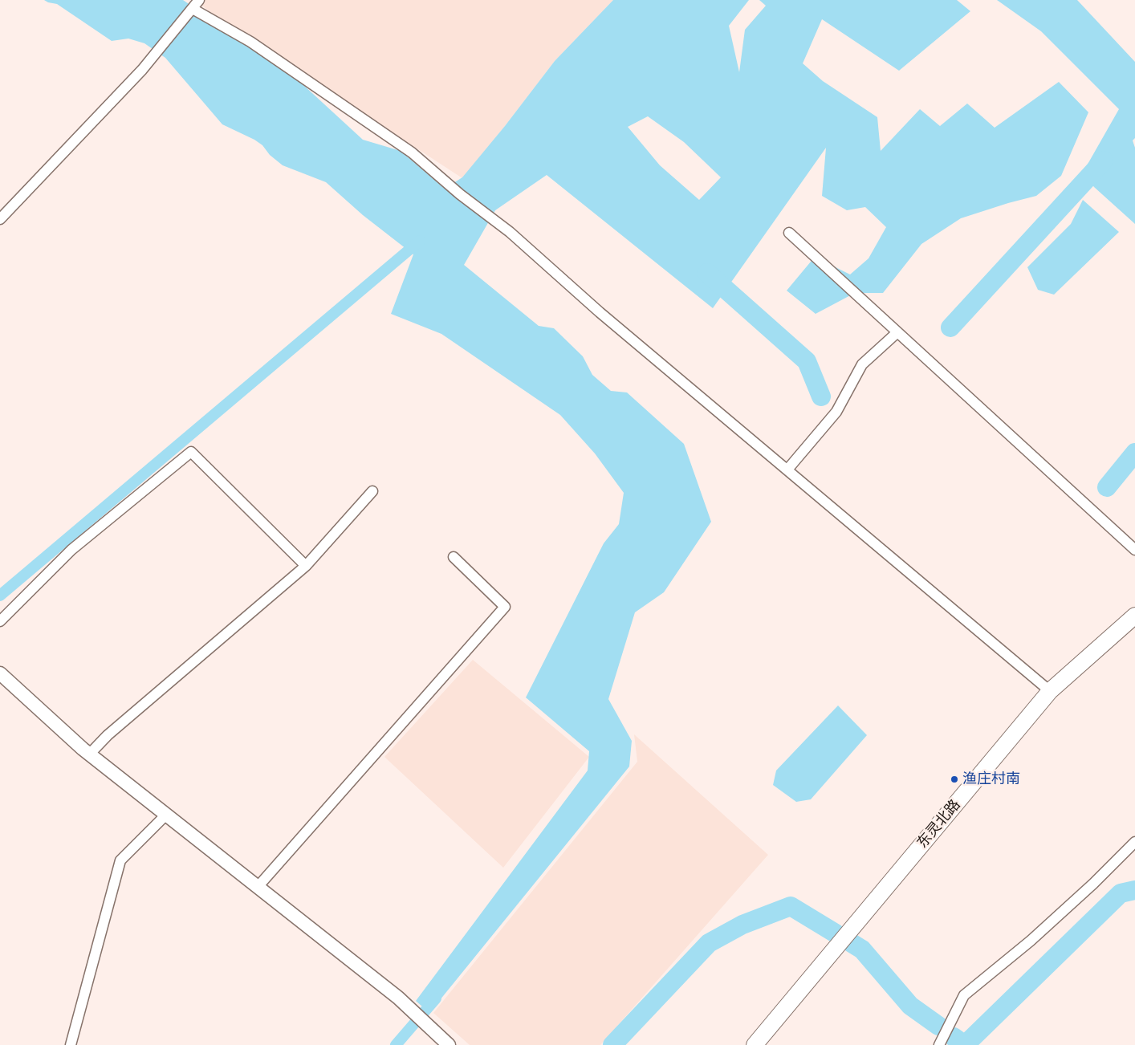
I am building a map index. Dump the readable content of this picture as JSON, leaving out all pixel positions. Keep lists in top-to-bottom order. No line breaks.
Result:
{"streets":{"main road":["东灵北路"]},"places":["渔庄村南"]}
